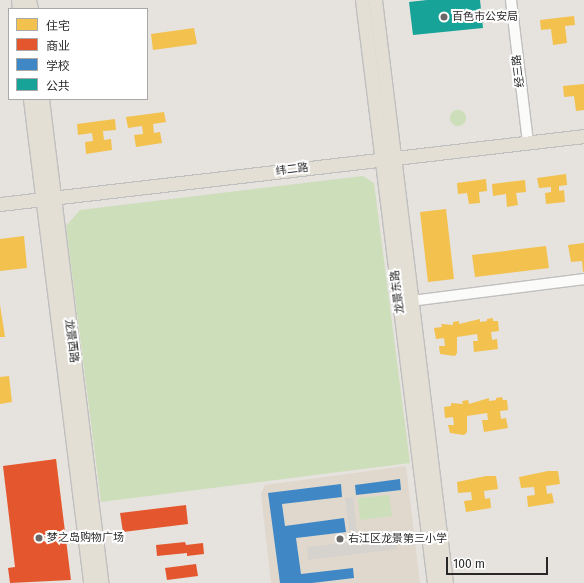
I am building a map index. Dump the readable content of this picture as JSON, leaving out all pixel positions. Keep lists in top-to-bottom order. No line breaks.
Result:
{"streets":{"main road":["纬二路","龙景东路","龙景西路"],"street":["经三路"]},"crossings":[["经三路","纬二路"],["纬二路","龙景东路"],["纬二路","龙景西路"]],"places":["百色市公安局","梦之岛购物广场","右江区龙景第三小学"],"legend":["住宅","商业","学校","公共"],"scale_bar":"100 m"}
